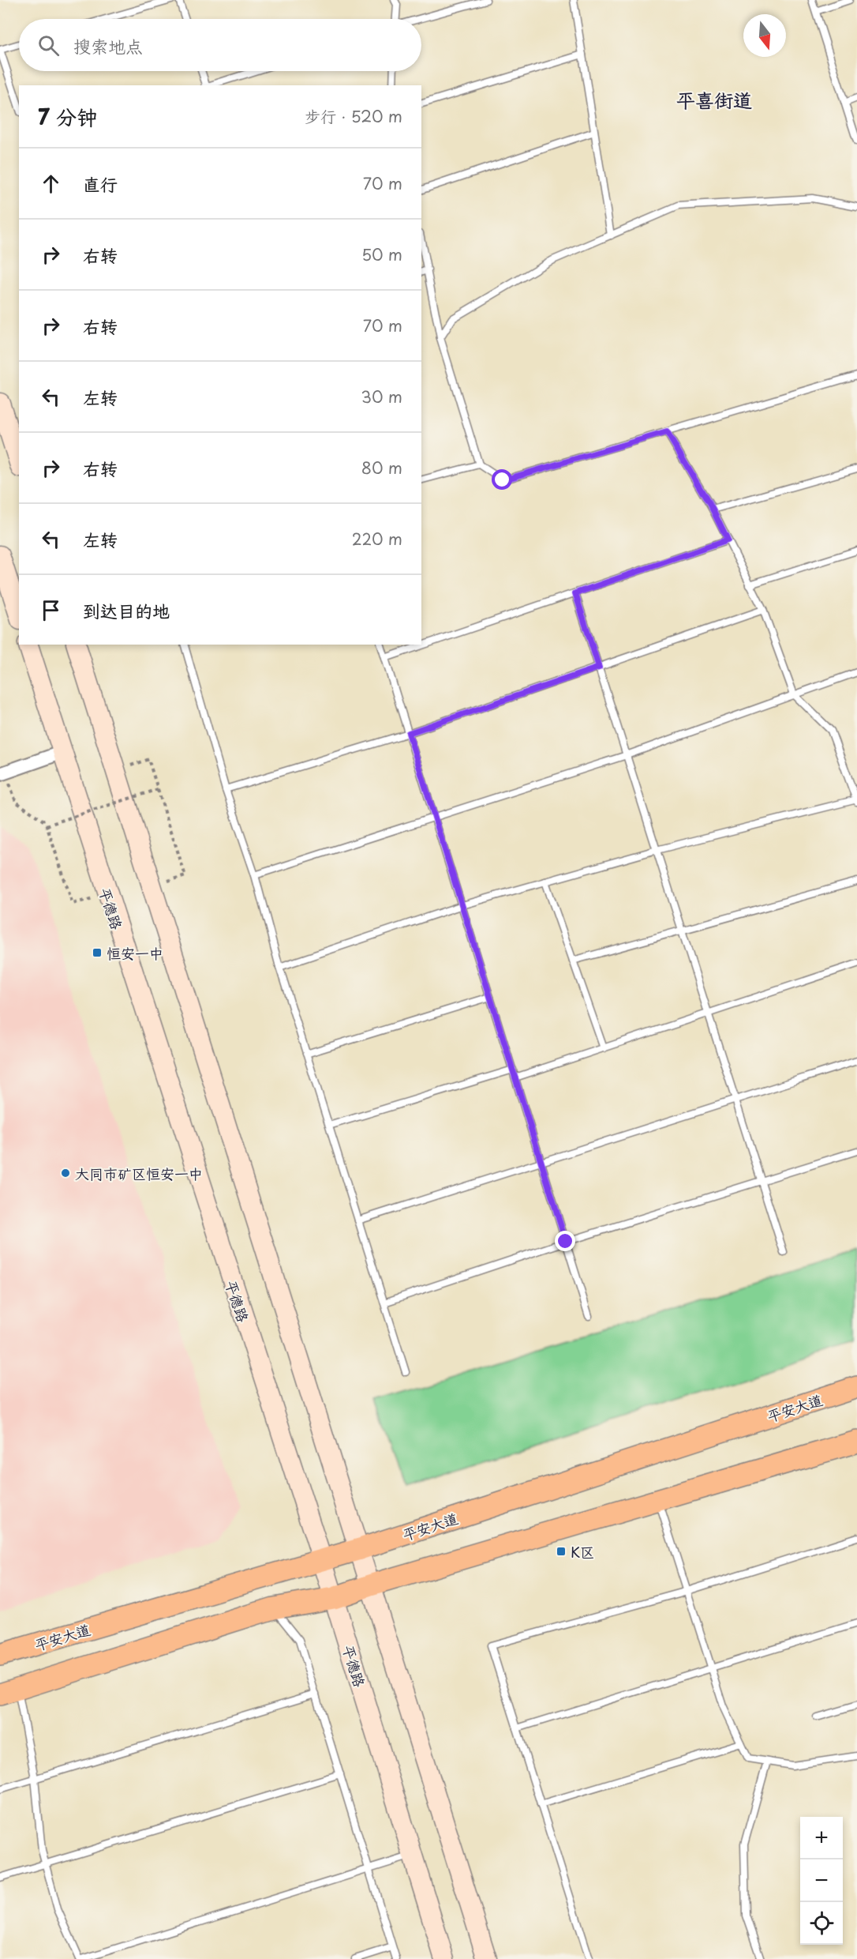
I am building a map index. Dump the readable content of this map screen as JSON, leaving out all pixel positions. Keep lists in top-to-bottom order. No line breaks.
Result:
{"streets":{"main road":["平德路","平安大道"]},"crossings":[["平德路","平安大道"]],"districts":["平喜街道"],"places":{"transit":["恒安一中","K区"],"other":["大同市矿区恒安一中"]},"north":"bottom","page":{"search":"搜索地点","heading":["7 分钟","步行 · 520 m"],"list":[["直行","70 m"],["右转","50 m"],["右转","70 m"],["左转","30 m"],["右转","80 m"],["左转","220 m"],"到达目的地"],"map_buttons":["+","−"]}}
